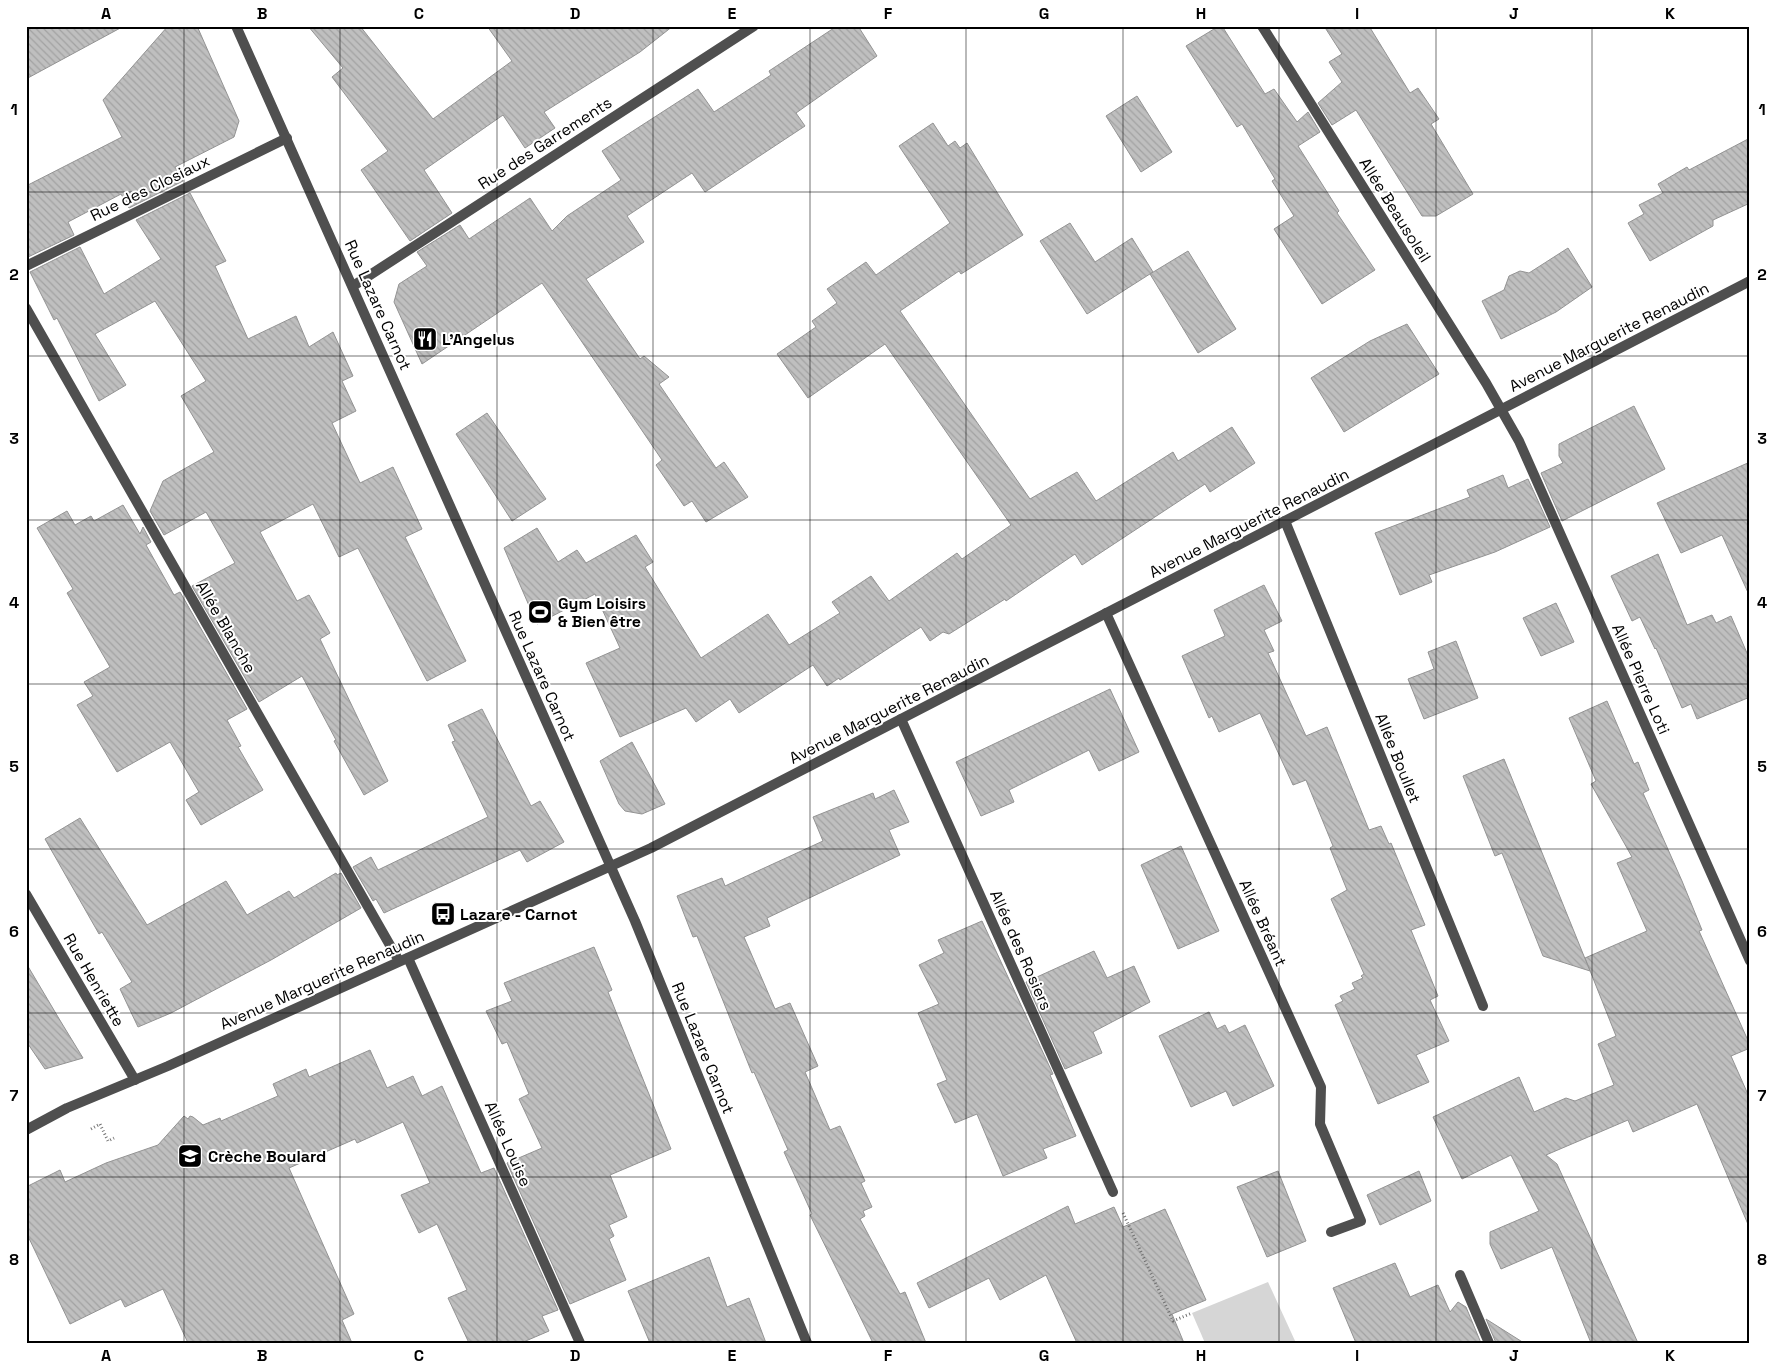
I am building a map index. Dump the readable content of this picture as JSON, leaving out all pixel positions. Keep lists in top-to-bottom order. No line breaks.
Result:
{"streets":{"street":["Rue des Garrements","Rue des Closiaux","Allée Beausoleil","Rue Lazare Carnot","Avenue Marguerite Renaudin","Allée Blanche","Allée Pierre Loti","Allée Boullet","Allée Bréant","Allée des Rosiers","Rue Henriette","Allée Louise"]},"crossings":[["Rue des Garrements","Rue Lazare Carnot"],["Rue des Closiaux","Rue Lazare Carnot"],["Allée Beausoleil","Avenue Marguerite Renaudin"],["Allée Beausoleil","Allée Pierre Loti"],["Rue Lazare Carnot","Avenue Marguerite Renaudin"],["Avenue Marguerite Renaudin","Allée Blanche"],["Avenue Marguerite Renaudin","Allée Pierre Loti"],["Avenue Marguerite Renaudin","Allée Boullet"],["Avenue Marguerite Renaudin","Allée Bréant"],["Avenue Marguerite Renaudin","Allée des Rosiers"],["Avenue Marguerite Renaudin","Rue Henriette"],["Avenue Marguerite Renaudin","Allée Louise"],["Allée Blanche","Allée Louise"]],"places":{"restaurant":["L'Angelus"],"sports":["Gym Loisirs & Bien être"],"bus stop":["Lazare - Carnot"],"school or university":["Crèche Boulard"]},"grid":{"columns":["A","B","C","D","E","F","G","H","I","J","K"],"rows":["1","2","3","4","5","6","7","8"]}}
